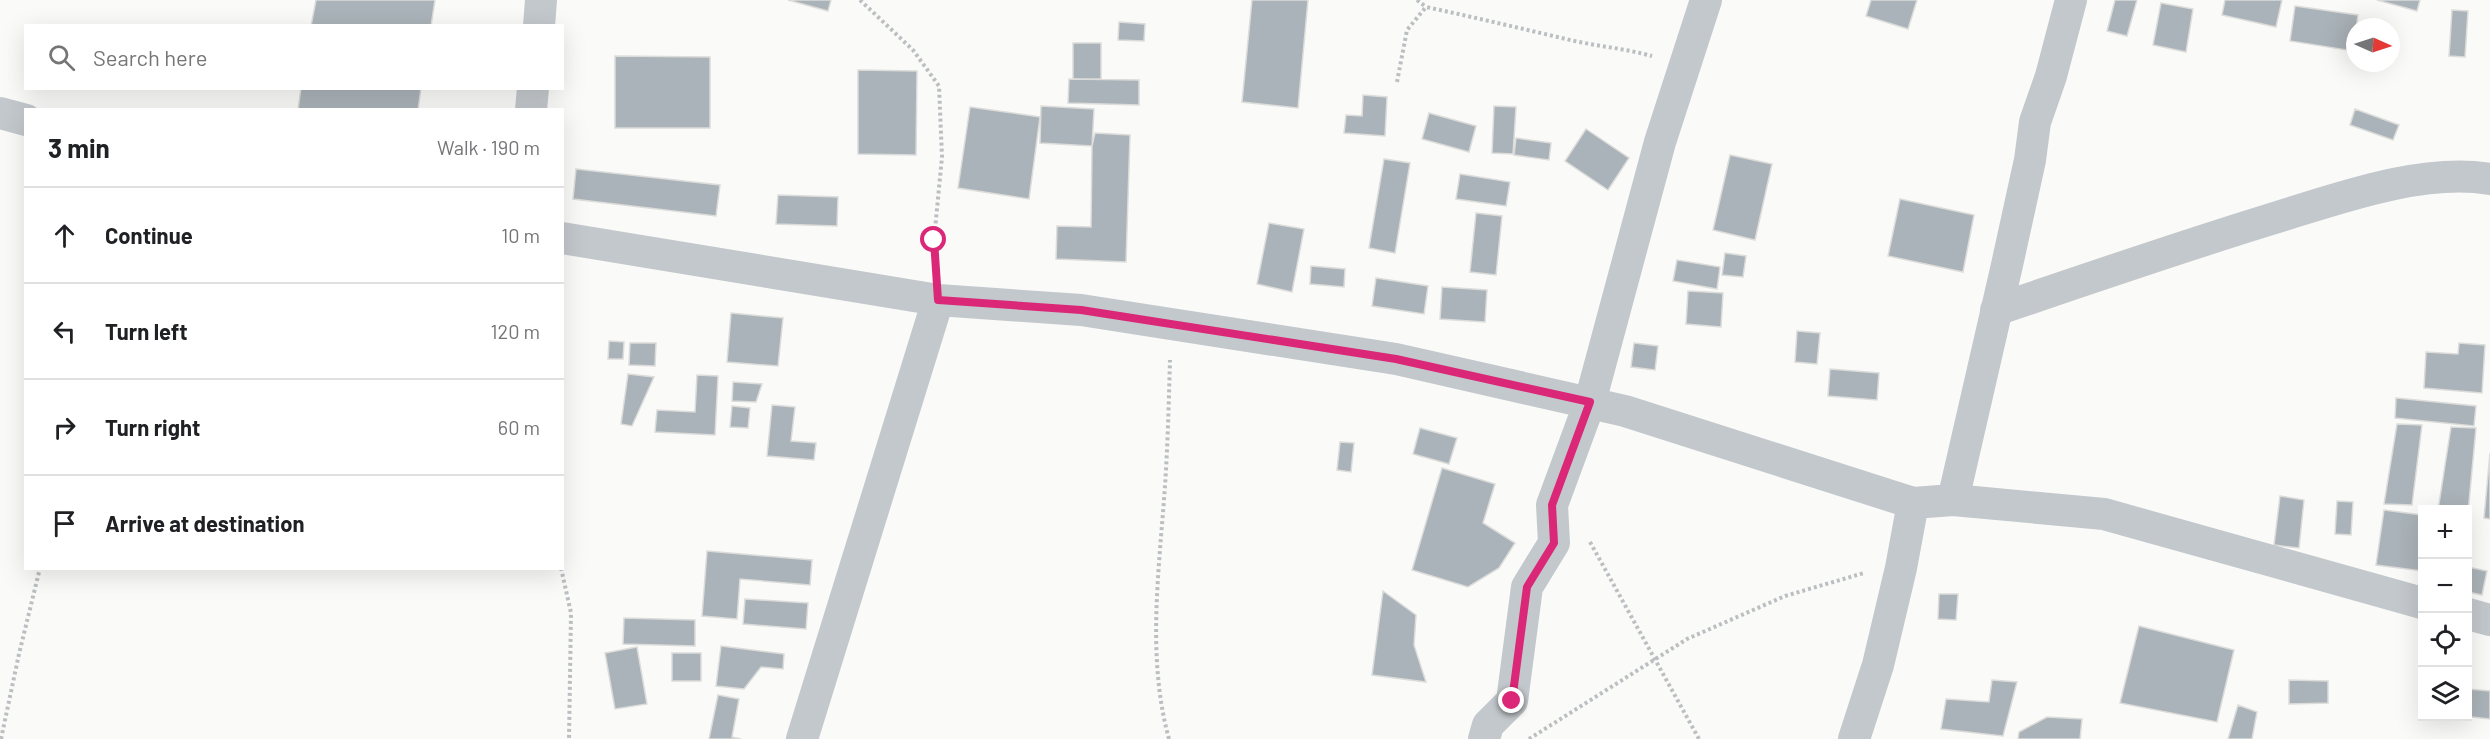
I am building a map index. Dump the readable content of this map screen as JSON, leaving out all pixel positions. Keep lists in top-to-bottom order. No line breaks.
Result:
{"north":"right","page":{"search":"Search here","heading":["3 min","Walk · 190 m"],"list":[["Continue","10 m"],["Turn left","120 m"],["Turn right","60 m"],"Arrive at destination"],"map_buttons":["+","−"]}}
